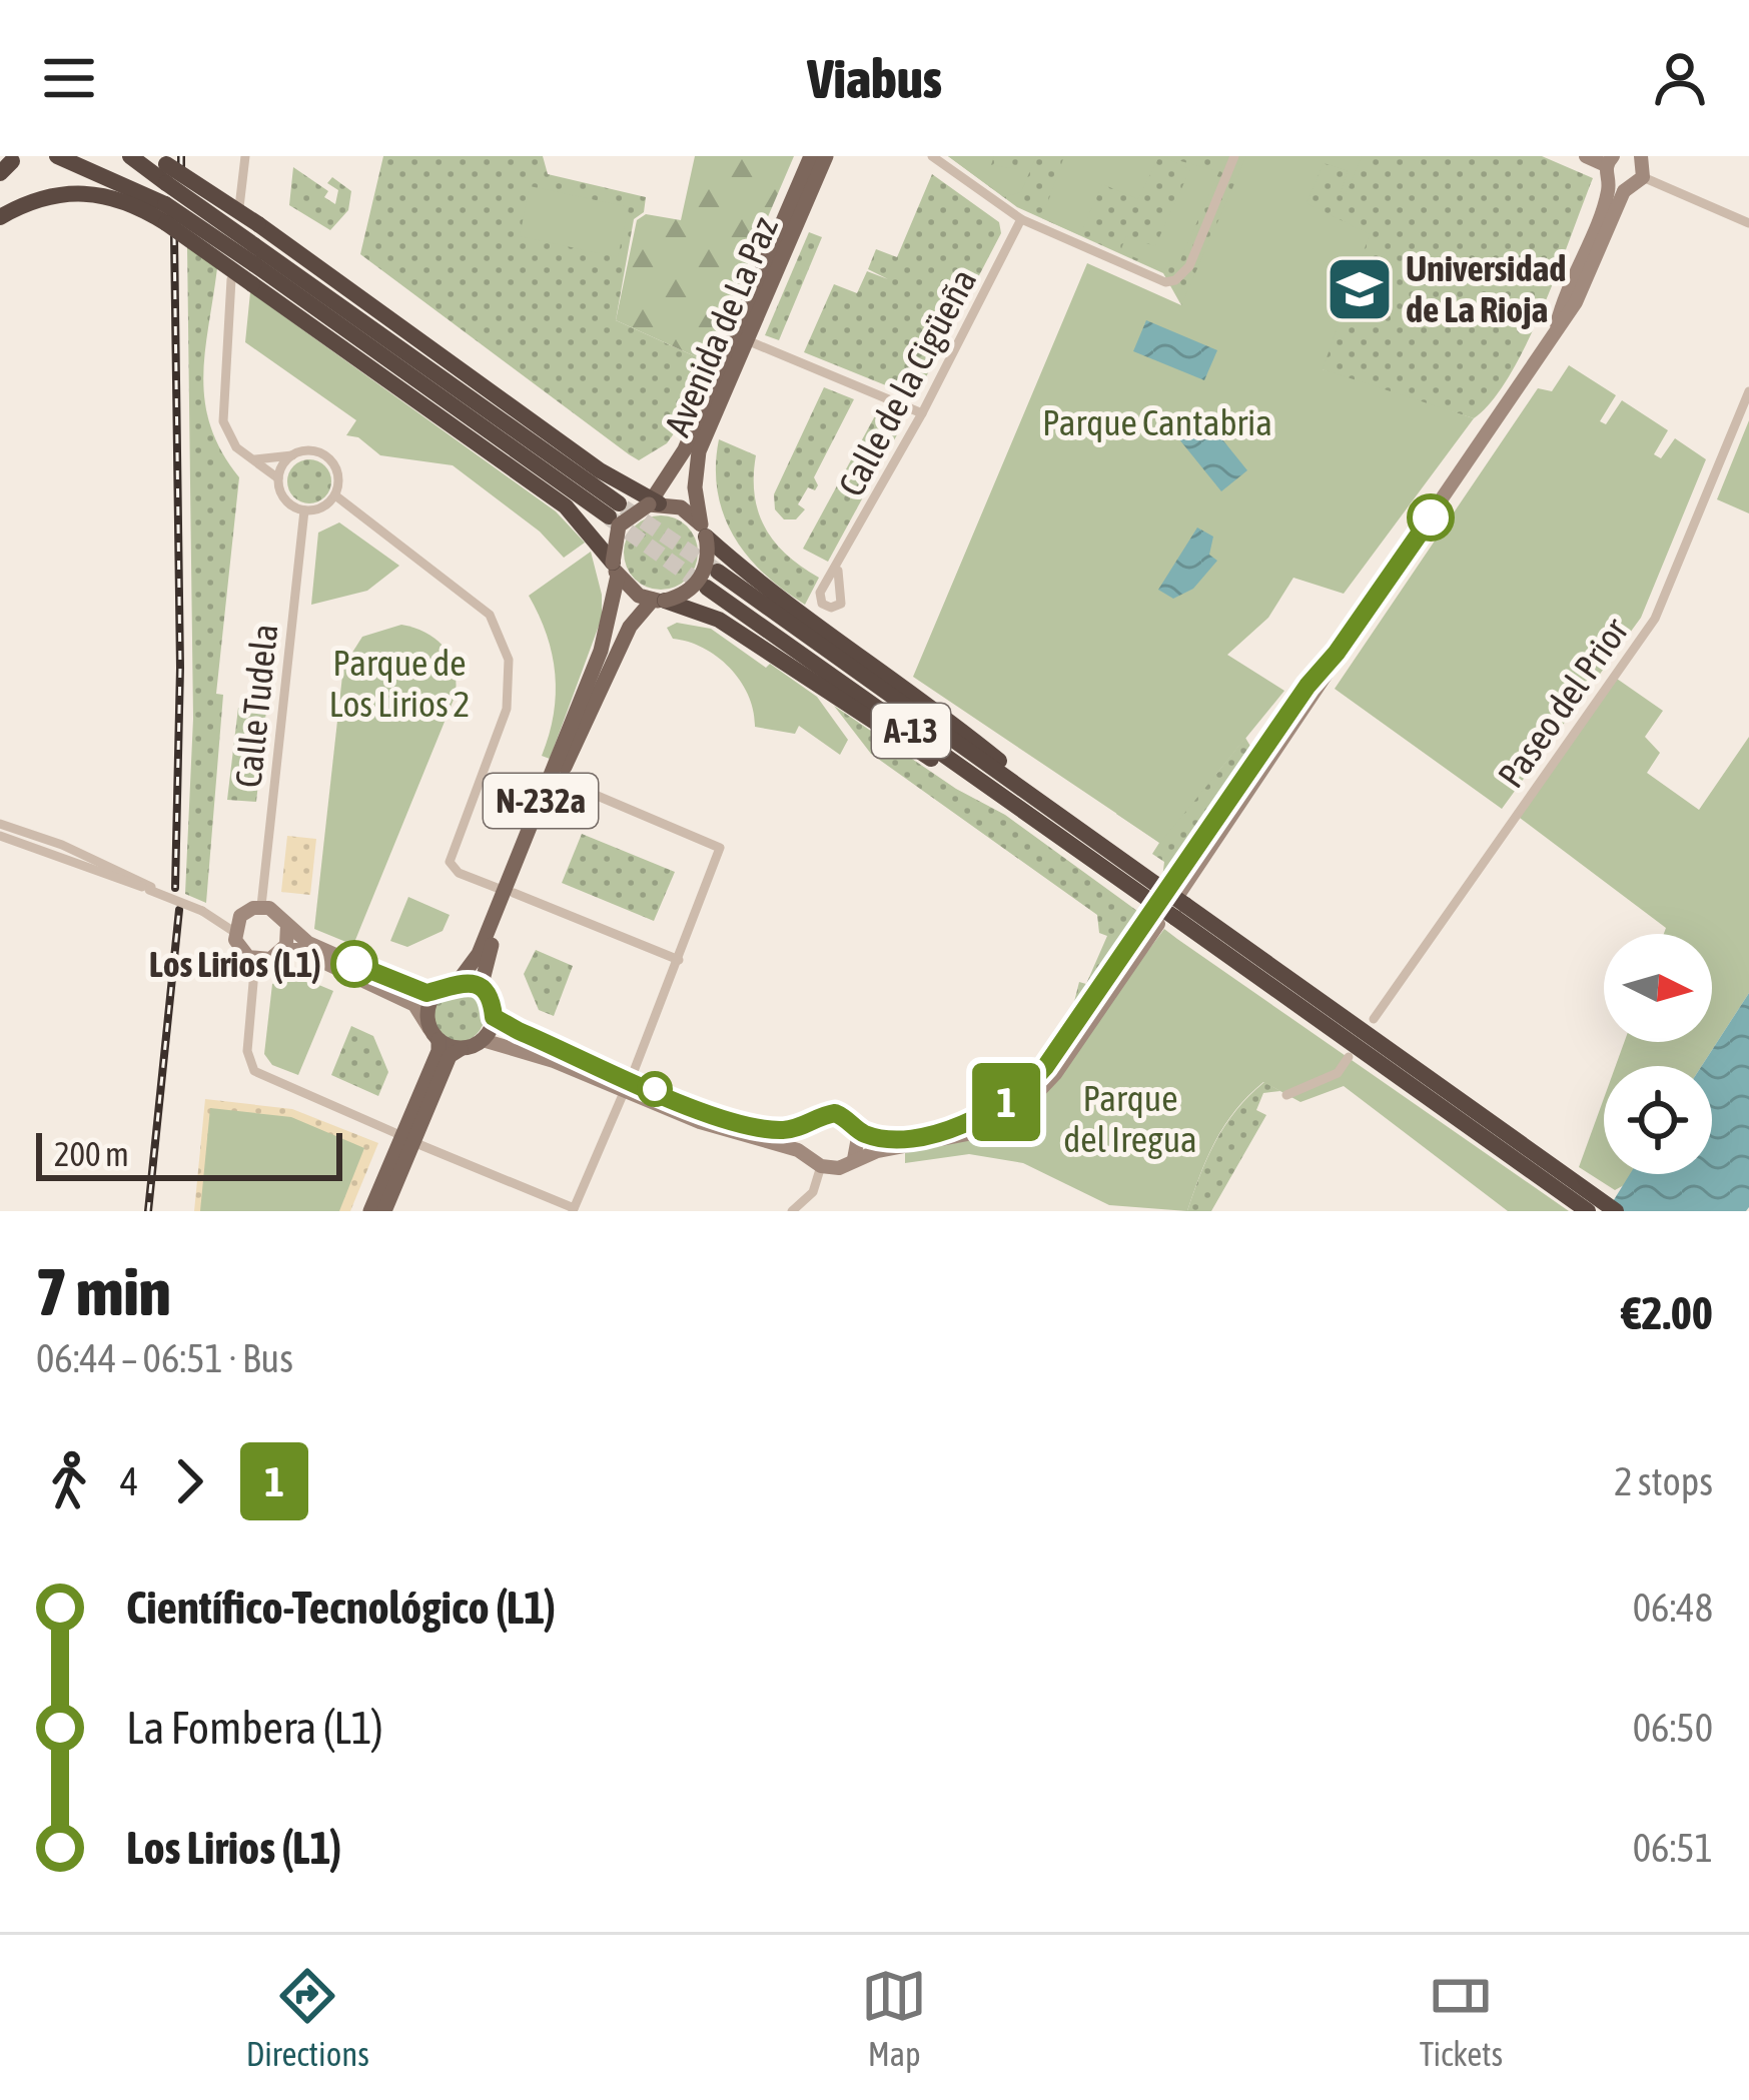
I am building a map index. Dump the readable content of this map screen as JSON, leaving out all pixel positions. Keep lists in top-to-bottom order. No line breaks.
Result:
{"streets":{"highway":["A-13"],"main road":["Avenida de La Paz","N-232a"],"street":["Calle de la Cigüeña","Paseo del Prior","Calle Tudela"]},"crossings":[["Avenida de La Paz","N-232a"]],"parks":["Parque Cantabria","Parque de Los Lirios 2","Parque del Iregua"],"places":{"school or university":["Universidad de La Rioja"],"other":["Los Lirios (L1)"]},"lines":["bus line 1"],"scale_bar":"200 m","north":"right","page":{"header":"Viabus","on_map":"1","scale":"200 m","heading":["7 min","06:44 – 06:51 · Bus","€2.00"],"legs":["4","1","2 stops"],"list":[{"name":"Científico-Tecnológico (L1)","value":"06:48"},{"name":"La Fombera (L1)","value":"06:50"},{"name":"Los Lirios (L1)","value":"06:51"}],"tabs":["Directions","Map","Tickets"]}}
